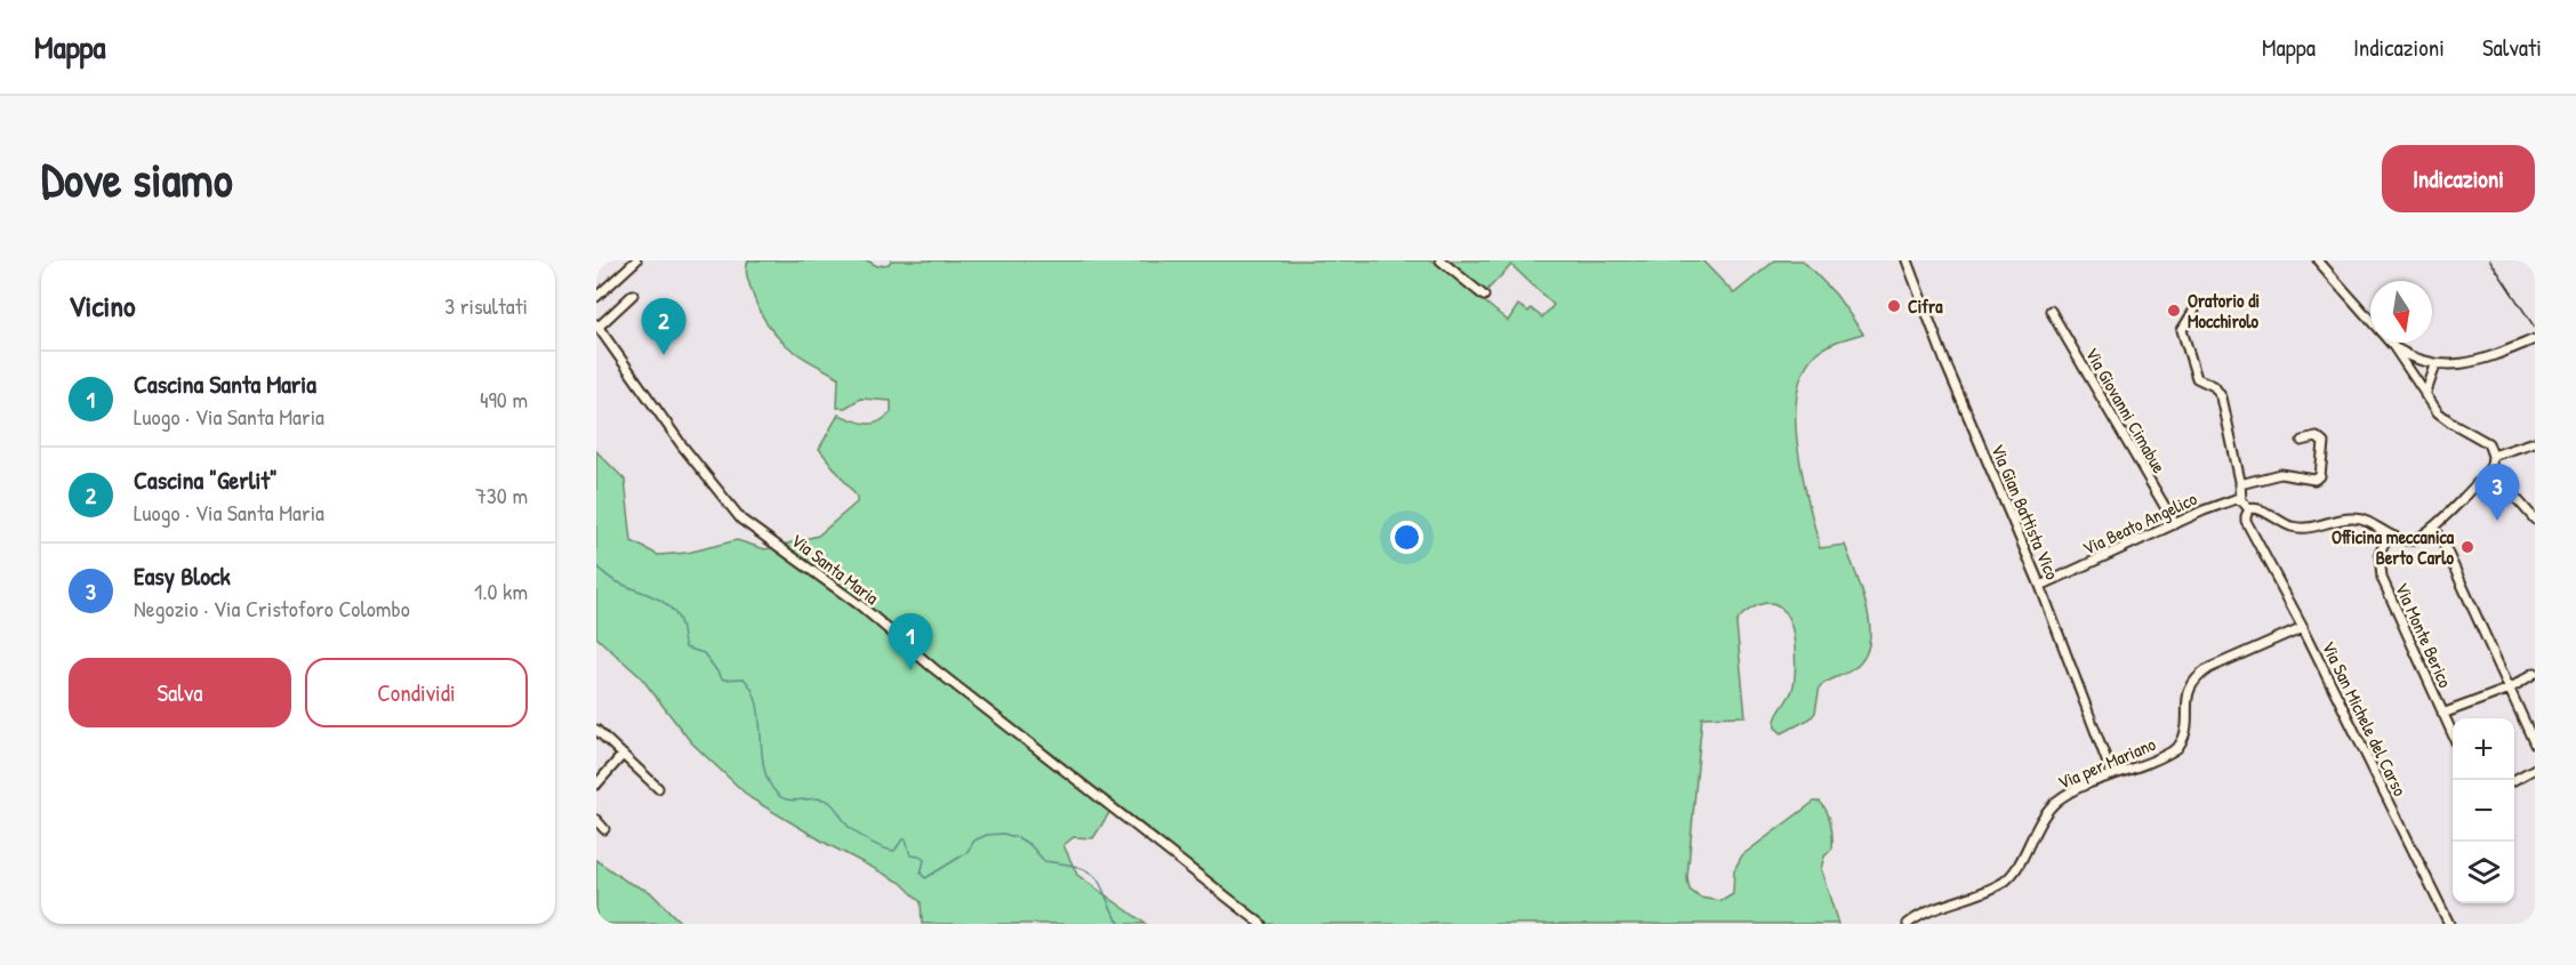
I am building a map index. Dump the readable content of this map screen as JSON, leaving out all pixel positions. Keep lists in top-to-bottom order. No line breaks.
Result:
{"streets":{"street":["Via Giovanni Cimabue","Via Gian Battista Vico","Via Beato Angelico","Via Santa Maria","Via Monte Berico","Via San Michele del Carso","Via per Mariano"]},"crossings":[["Via Giovanni Cimabue","Via Beato Angelico"],["Via Gian Battista Vico","Via Beato Angelico"],["Via Gian Battista Vico","Via per Mariano"],["Via San Michele del Carso","Via per Mariano"]],"places":["Cifra","Oratorio di Mocchirolo","Officina meccanica Berto Carlo"],"north":"bottom","page":{"header":"Mappa","nav":["Mappa","Indicazioni","Salvati"],"buttons":["Indicazioni",["Salva","Condividi"]],"title":"Dove siamo","heading":["Vicino","3 risultati"],"pins":["2","3","1"],"list":[{"mark":"1","name":"Cascina Santa Maria","note":"Luogo · Via Santa Maria","value":"490 m"},{"mark":"2","name":"Cascina \"Gerlit\"","note":"Luogo · Via Santa Maria","value":"730 m"},{"mark":"3","name":"Easy Block","note":"Negozio · Via Cristoforo Colombo","value":"1.0 km"}],"map_buttons":["+","−"]}}
